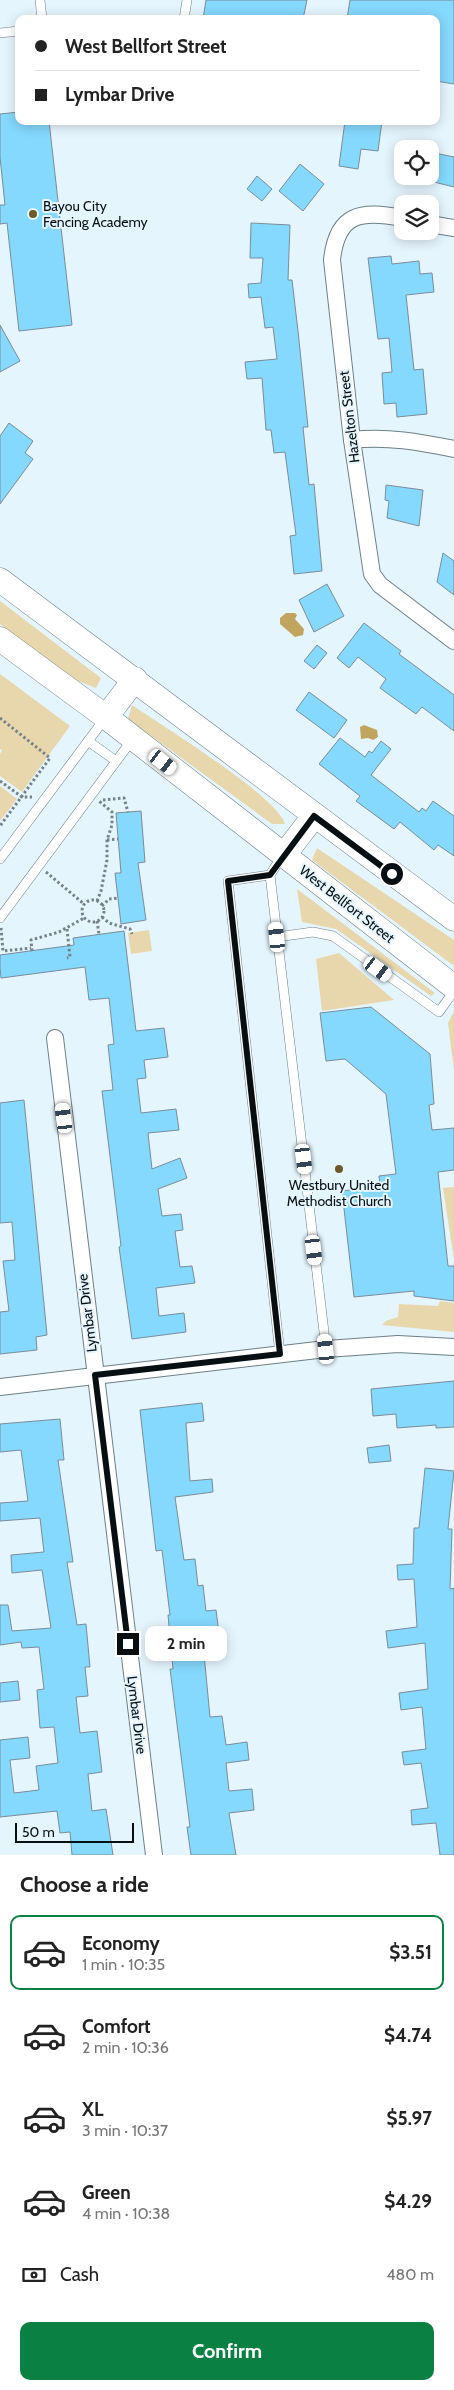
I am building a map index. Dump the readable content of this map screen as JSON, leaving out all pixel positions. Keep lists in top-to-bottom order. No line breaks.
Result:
{"streets":{"main road":["West Bellfort Street"],"street":["Hazelton Street","Lymbar Drive"]},"places":["Bayou City Fencing Academy","Westbury United Methodist Church"],"scale_bar":"50 m","page":{"banner":["West Bellfort Street","Lymbar Drive"],"bubble":"2 min","scale":"50 m","heading":"Choose a ride","list":[{"name":"Economy","note":"1 min · 10:35","value":"$3.51"},{"name":"Comfort","note":"2 min · 10:36","value":"$4.74"},{"name":"XL","note":"3 min · 10:37","value":"$5.97"},{"name":"Green","note":"4 min · 10:38","value":"$4.29"}],"pay":["Cash","480 m"],"buttons":"Confirm"}}
